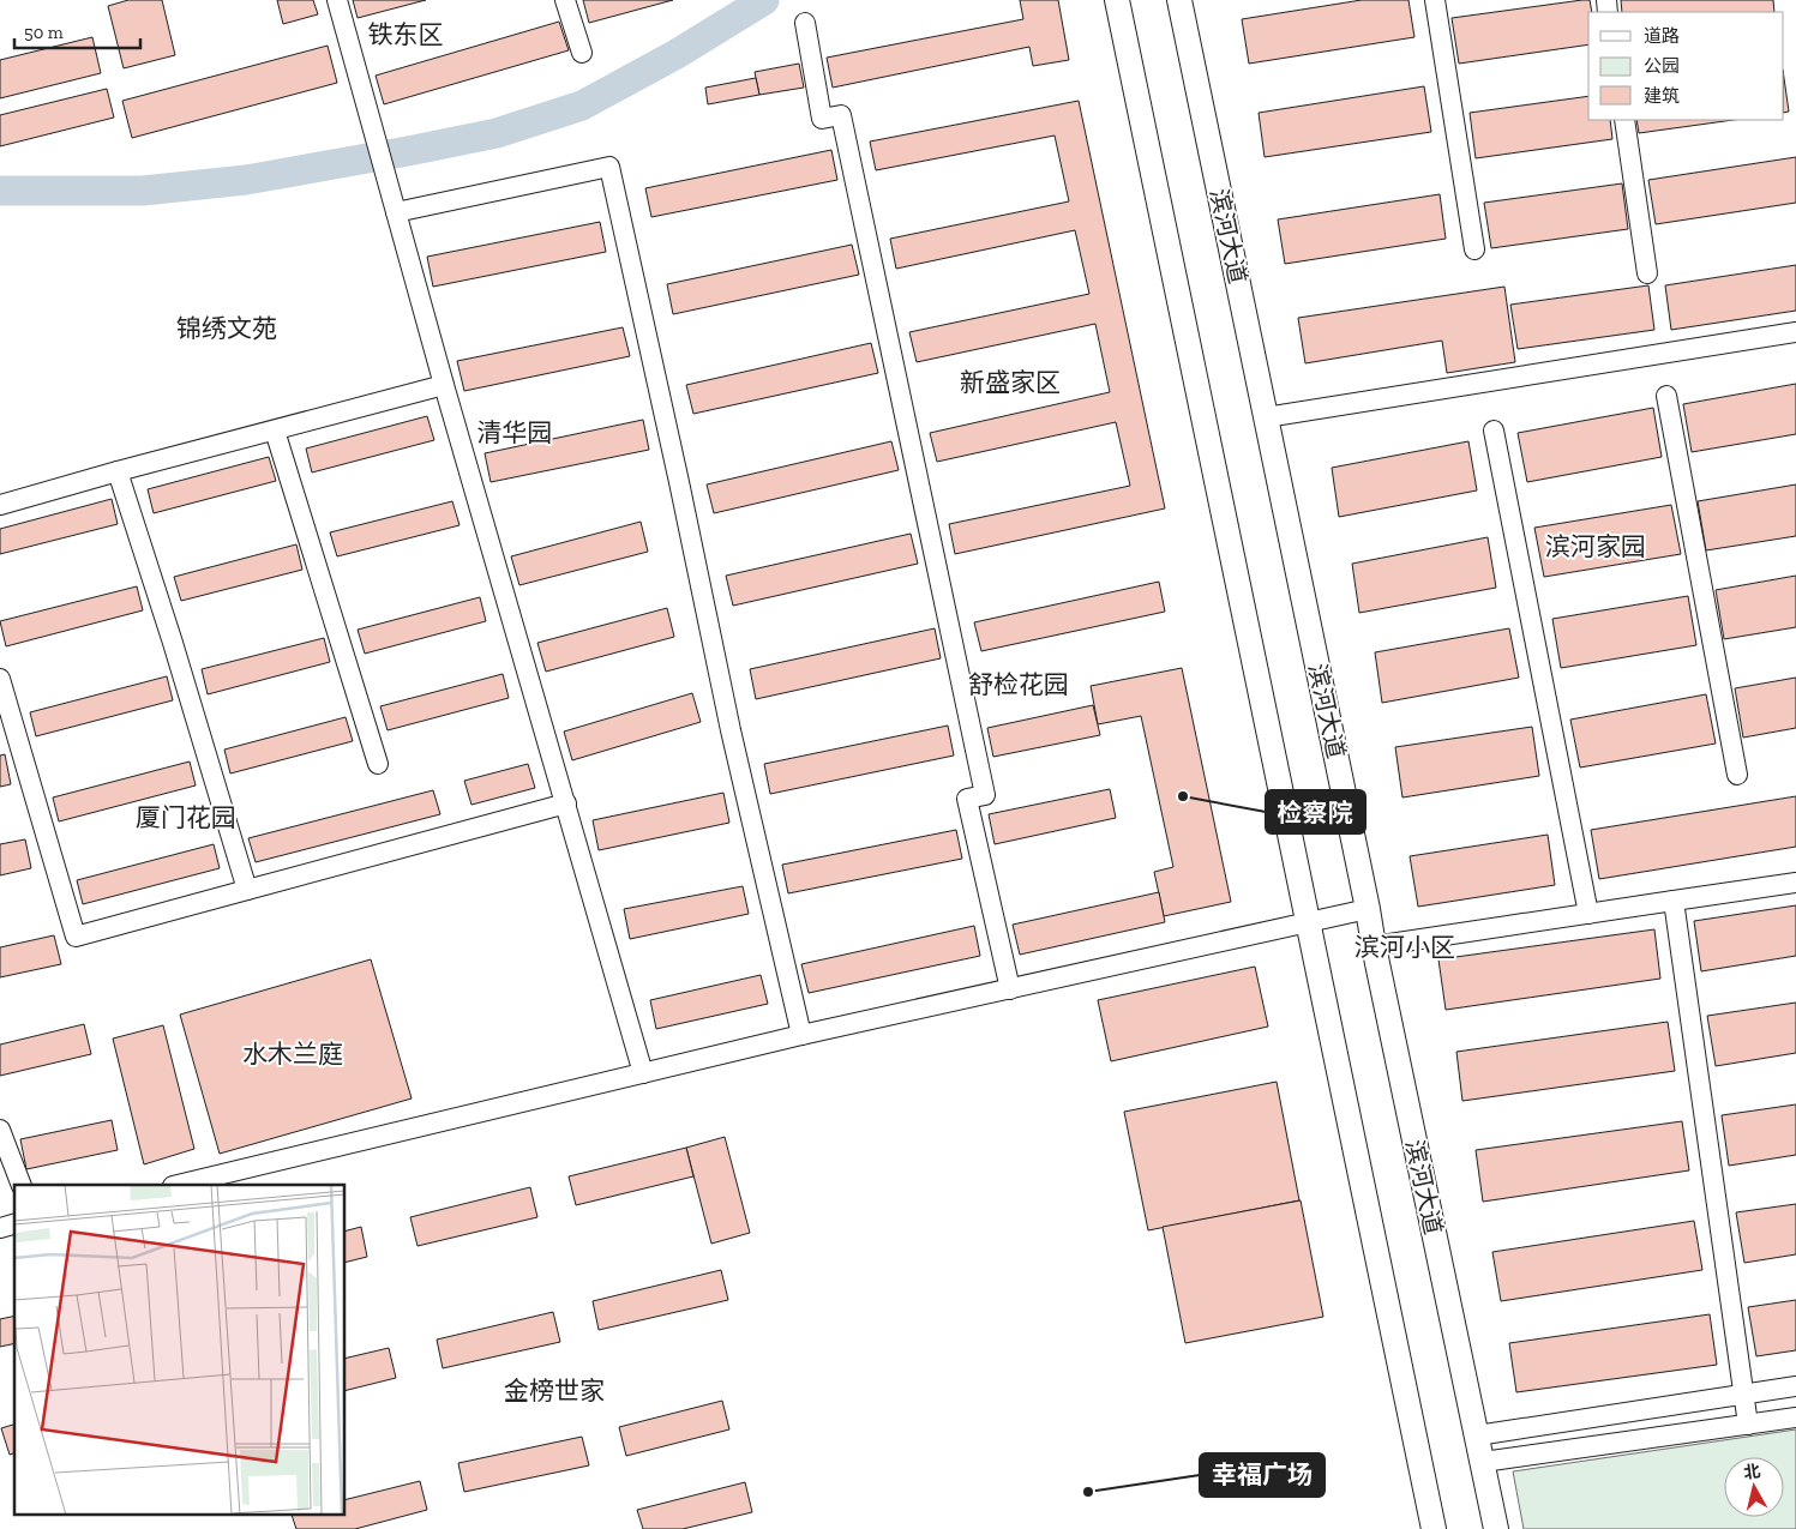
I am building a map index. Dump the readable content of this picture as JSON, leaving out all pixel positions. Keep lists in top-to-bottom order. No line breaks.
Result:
{"streets":{"main road":["滨河大道"]},"districts":["铁东区","锦绣文苑","新盛家区","清华园","滨河家园","舒检花园","厦门花园","滨河小区","水木兰庭","金榜世家"],"places":["检察院","幸福广场"],"legend":["道路","公园","建筑"],"scale_bar":"50 m","north":"top"}
